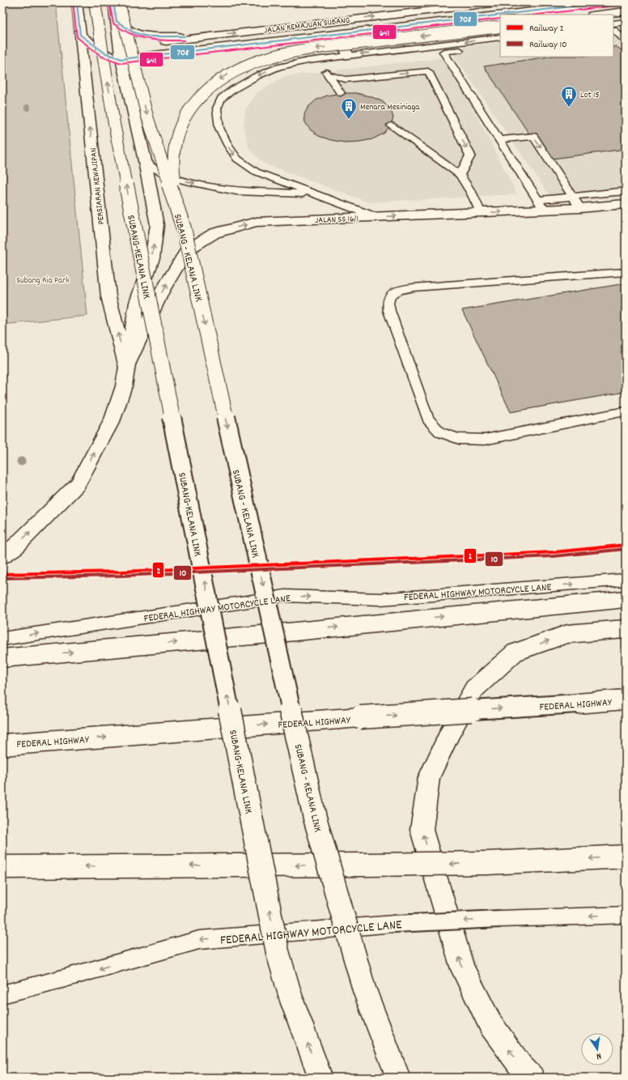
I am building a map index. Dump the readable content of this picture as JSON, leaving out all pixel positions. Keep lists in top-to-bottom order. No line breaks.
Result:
{"streets":{"main road":["JALAN KEMAJUAN SUBANG","PERSIARAN KEWAJIPAN","JALAN SS 16/1","SUBANG-KELANA LINK","SUBANG - KELANA LINK","FEDERAL HIGHWAY"],"lane":["FEDERAL HIGHWAY MOTORCYCLE LANE"]},"crossings":[["PERSIARAN KEWAJIPAN","JALAN SS 16/1"]],"one_way":["JALAN SS 16/1"],"parks":["Subang Ria Park"],"places":{"building":["Lot 15","Menara Mesiniaga"]},"lines":["transit line 708","transit line 641","rail line 2","rail line 10"],"legend":["Railway 2","Railway 10"],"north":"bottom"}
